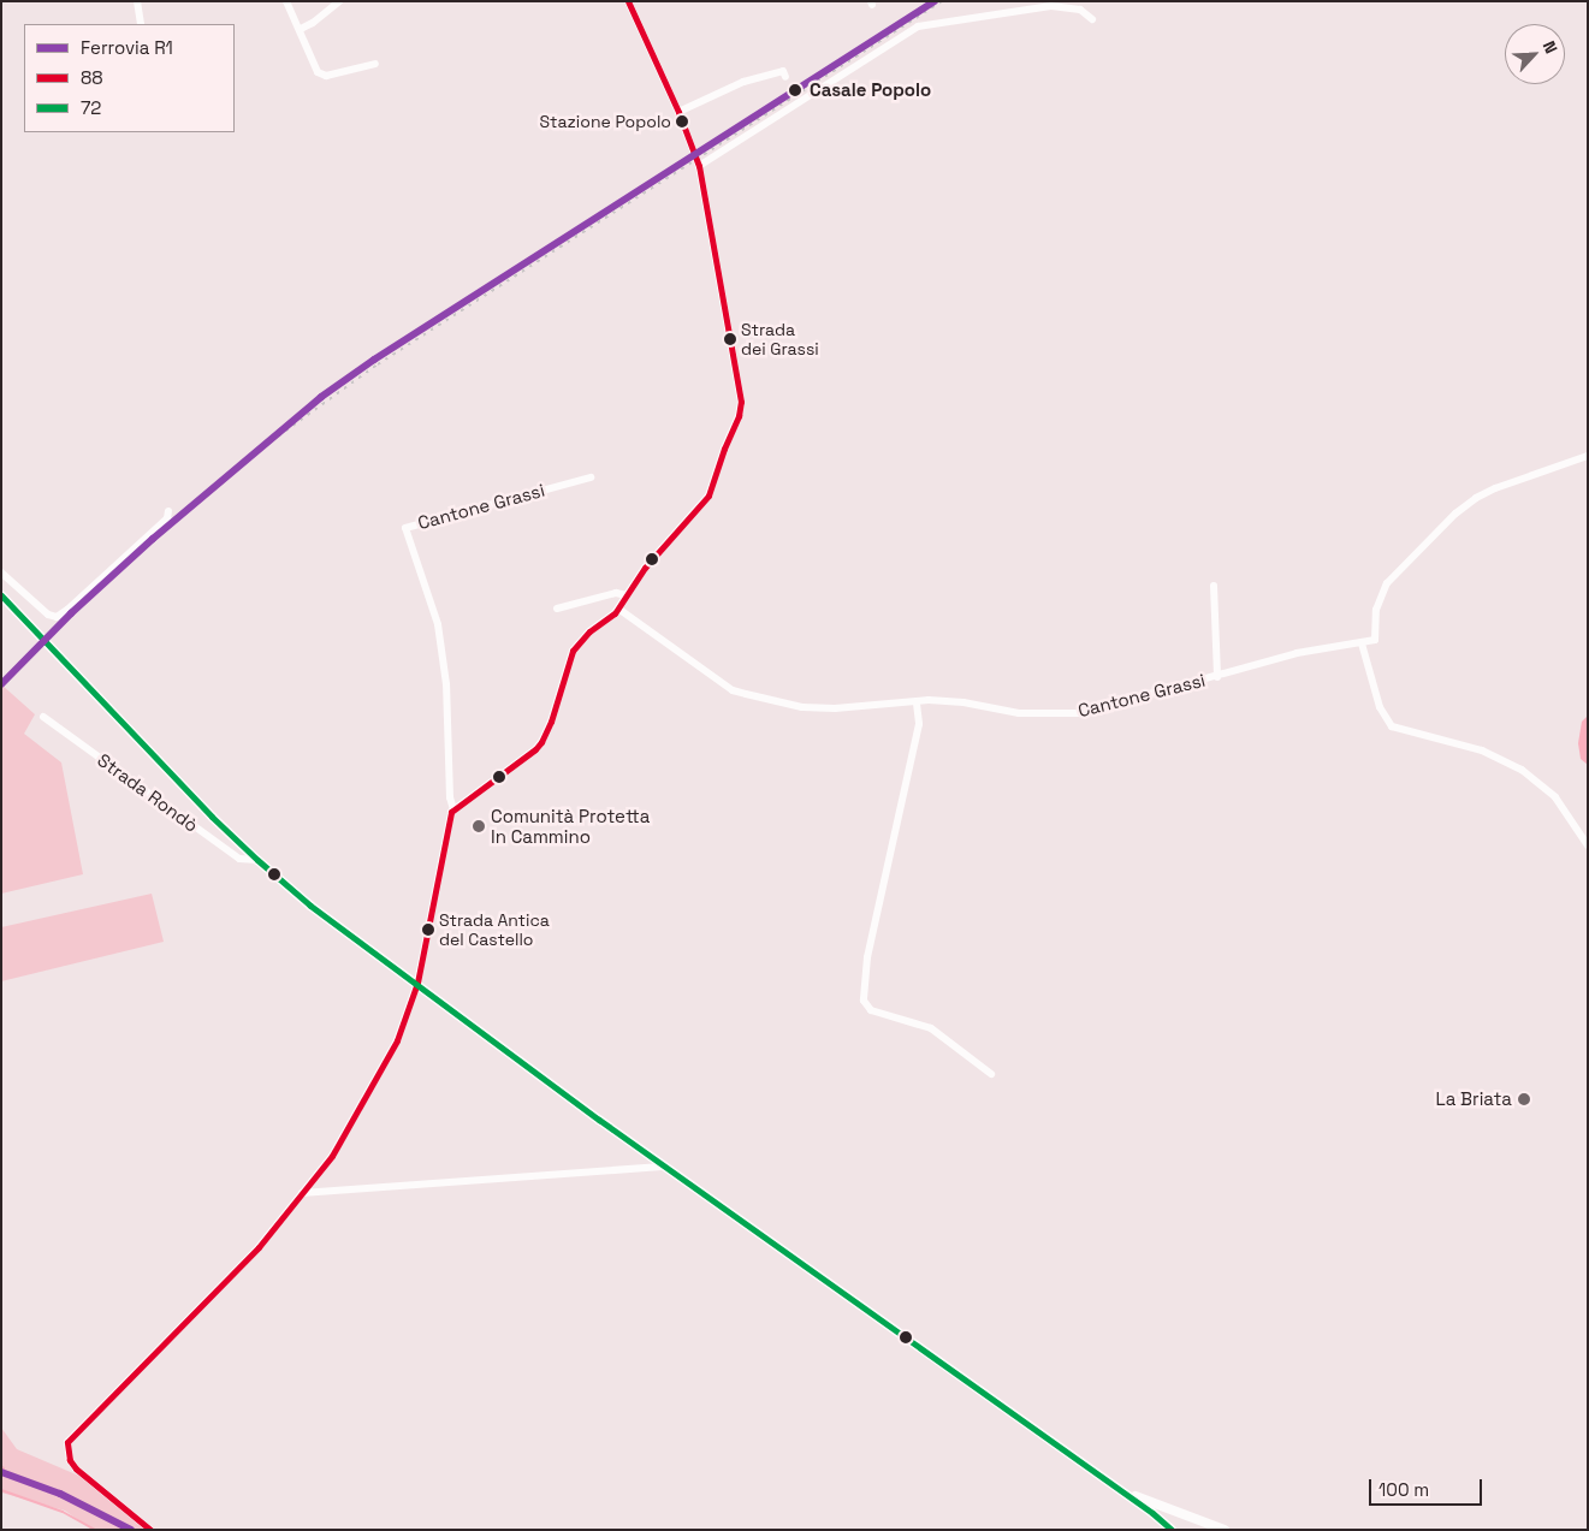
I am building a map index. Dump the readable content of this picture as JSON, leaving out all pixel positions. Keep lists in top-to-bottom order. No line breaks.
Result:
{"streets":{"street":["Cantone Grassi","Strada Rondò"]},"places":["Casale Popolo","Stazione Popolo","Strada dei Grassi","Comunità Protetta In Cammino","Strada Antica del Castello","La Briata"],"lines":["rail line R1","transit line 88","transit line 72"],"legend":["Ferrovia R1","88","72"],"scale_bar":"100 m","north":"top right"}
